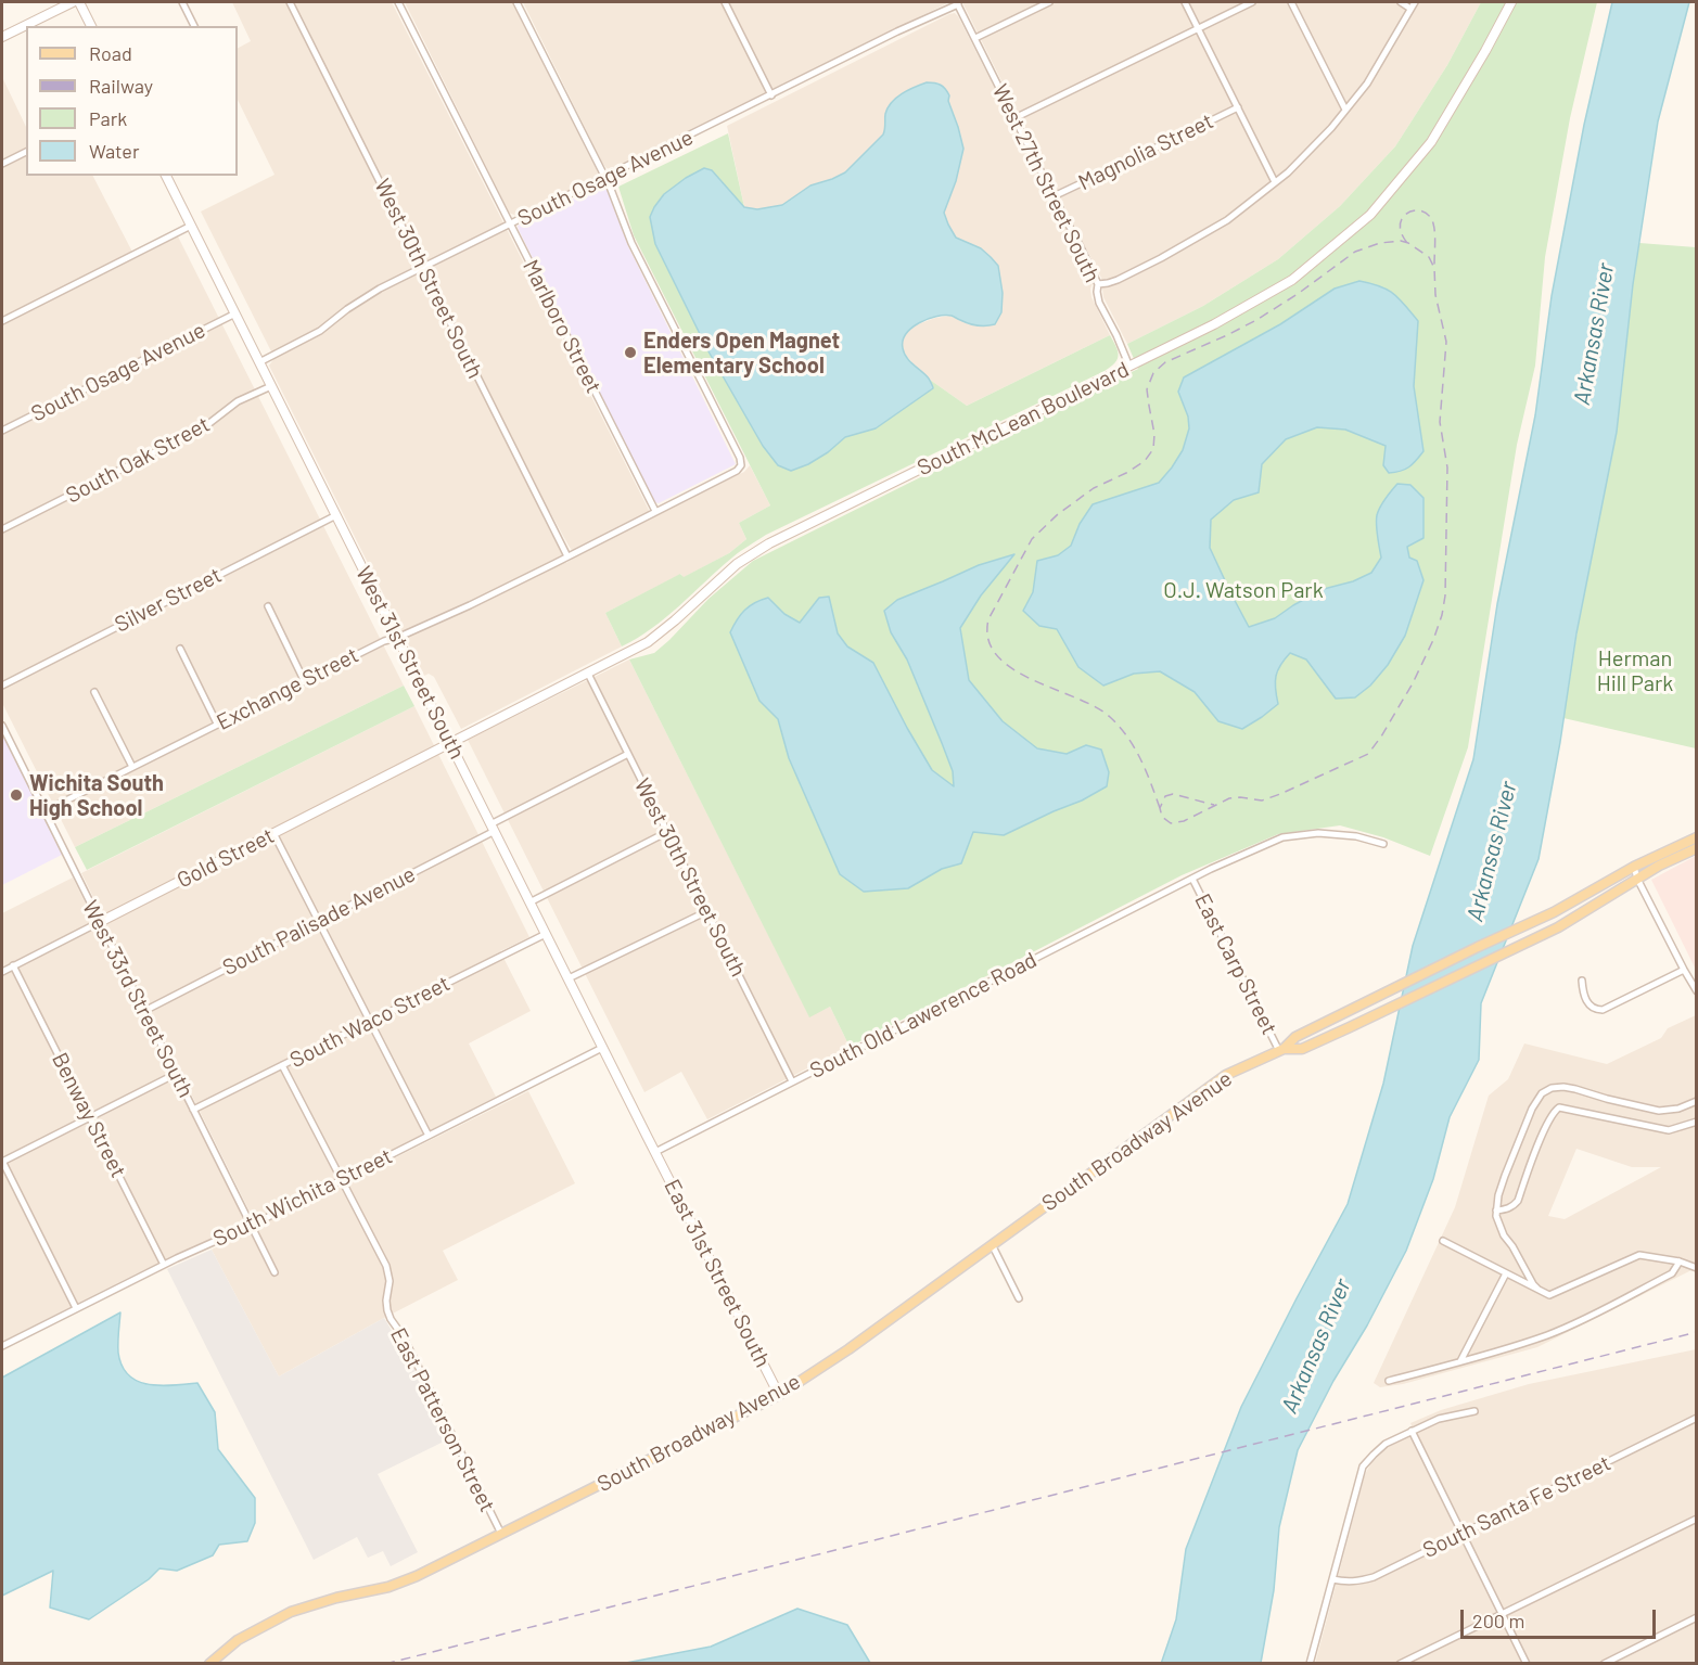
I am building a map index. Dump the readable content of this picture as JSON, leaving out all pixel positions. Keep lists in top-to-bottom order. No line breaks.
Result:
{"streets":{"main road":["South Broadway Avenue"],"street":["Magnolia Street","South Osage Avenue","West 27th Street South","West 30th Street South","Marlboro Street","South McLean Boulevard","South Oak Street","Silver Street","West 31st Street South","Exchange Street","Gold Street","South Palisade Avenue","East Carp Street","West 33rd Street South","South Old Lawerence Road","South Waco Street","Benway Street","South Wichita Street","East 31st Street South","East Patterson Street","South Santa Fe Street"]},"crossings":[["Magnolia Street","West 27th Street South"],["South Osage Avenue","West 27th Street South"],["South Osage Avenue","West 30th Street South"],["South Osage Avenue","Marlboro Street"],["South Osage Avenue","West 31st Street South"],["South Osage Avenue","Exchange Street"],["West 27th Street South","South McLean Boulevard"],["West 30th Street South","South McLean Boulevard"],["West 30th Street South","Exchange Street"],["West 30th Street South","South Palisade Avenue"],["West 30th Street South","South Old Lawerence Road"],["Marlboro Street","Exchange Street"],["South McLean Boulevard","West 31st Street South"],["South McLean Boulevard","Gold Street"],["South Oak Street","West 31st Street South"],["Silver Street","West 31st Street South"],["West 31st Street South","Exchange Street"],["West 31st Street South","Gold Street"],["West 31st Street South","South Palisade Avenue"],["West 31st Street South","South Old Lawerence Road"],["West 31st Street South","South Waco Street"],["West 31st Street South","South Wichita Street"],["West 31st Street South","East 31st Street South"],["Exchange Street","West 33rd Street South"],["Gold Street","West 33rd Street South"],["Gold Street","Benway Street"],["South Palisade Avenue","West 33rd Street South"],["East Carp Street","South Old Lawerence Road"],["East Carp Street","South Broadway Avenue"],["West 33rd Street South","South Waco Street"],["West 33rd Street South","South Wichita Street"],["South Old Lawerence Road","East 31st Street South"],["Benway Street","South Wichita Street"],["South Broadway Avenue","East 31st Street South"],["South Broadway Avenue","East Patterson Street"],["South Wichita Street","East Patterson Street"]],"water":["Arkansas River"],"parks":["O.J. Watson Park","Herman Hill Park"],"places":["Enders Open Magnet Elementary School","Wichita South High School"],"legend":["Road","Railway","Park","Water"],"scale_bar":"200 m"}
